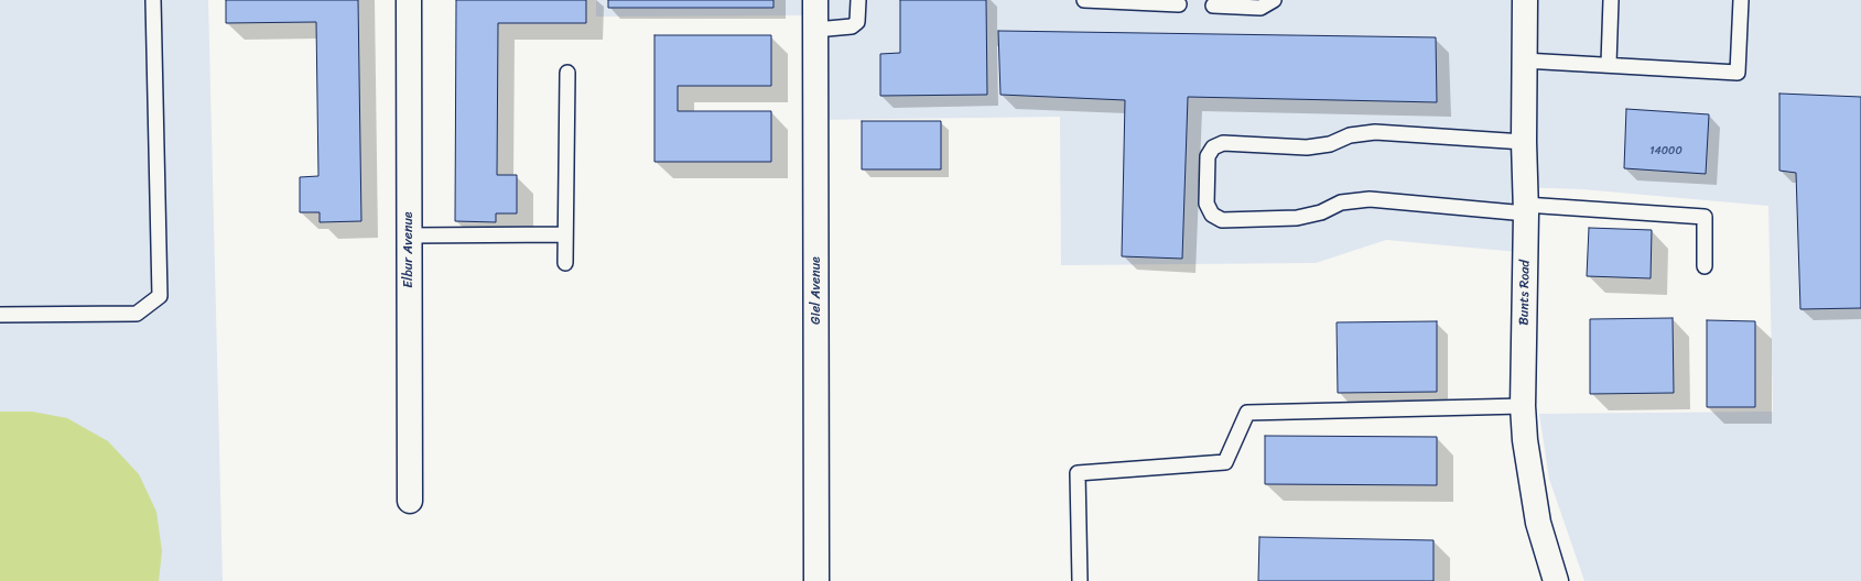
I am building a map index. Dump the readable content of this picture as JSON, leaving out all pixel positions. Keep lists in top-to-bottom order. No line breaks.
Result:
{"streets":{"street":["Elbur Avenue","Giel Avenue","Bunts Road"]},"house_numbers":["14000"]}
